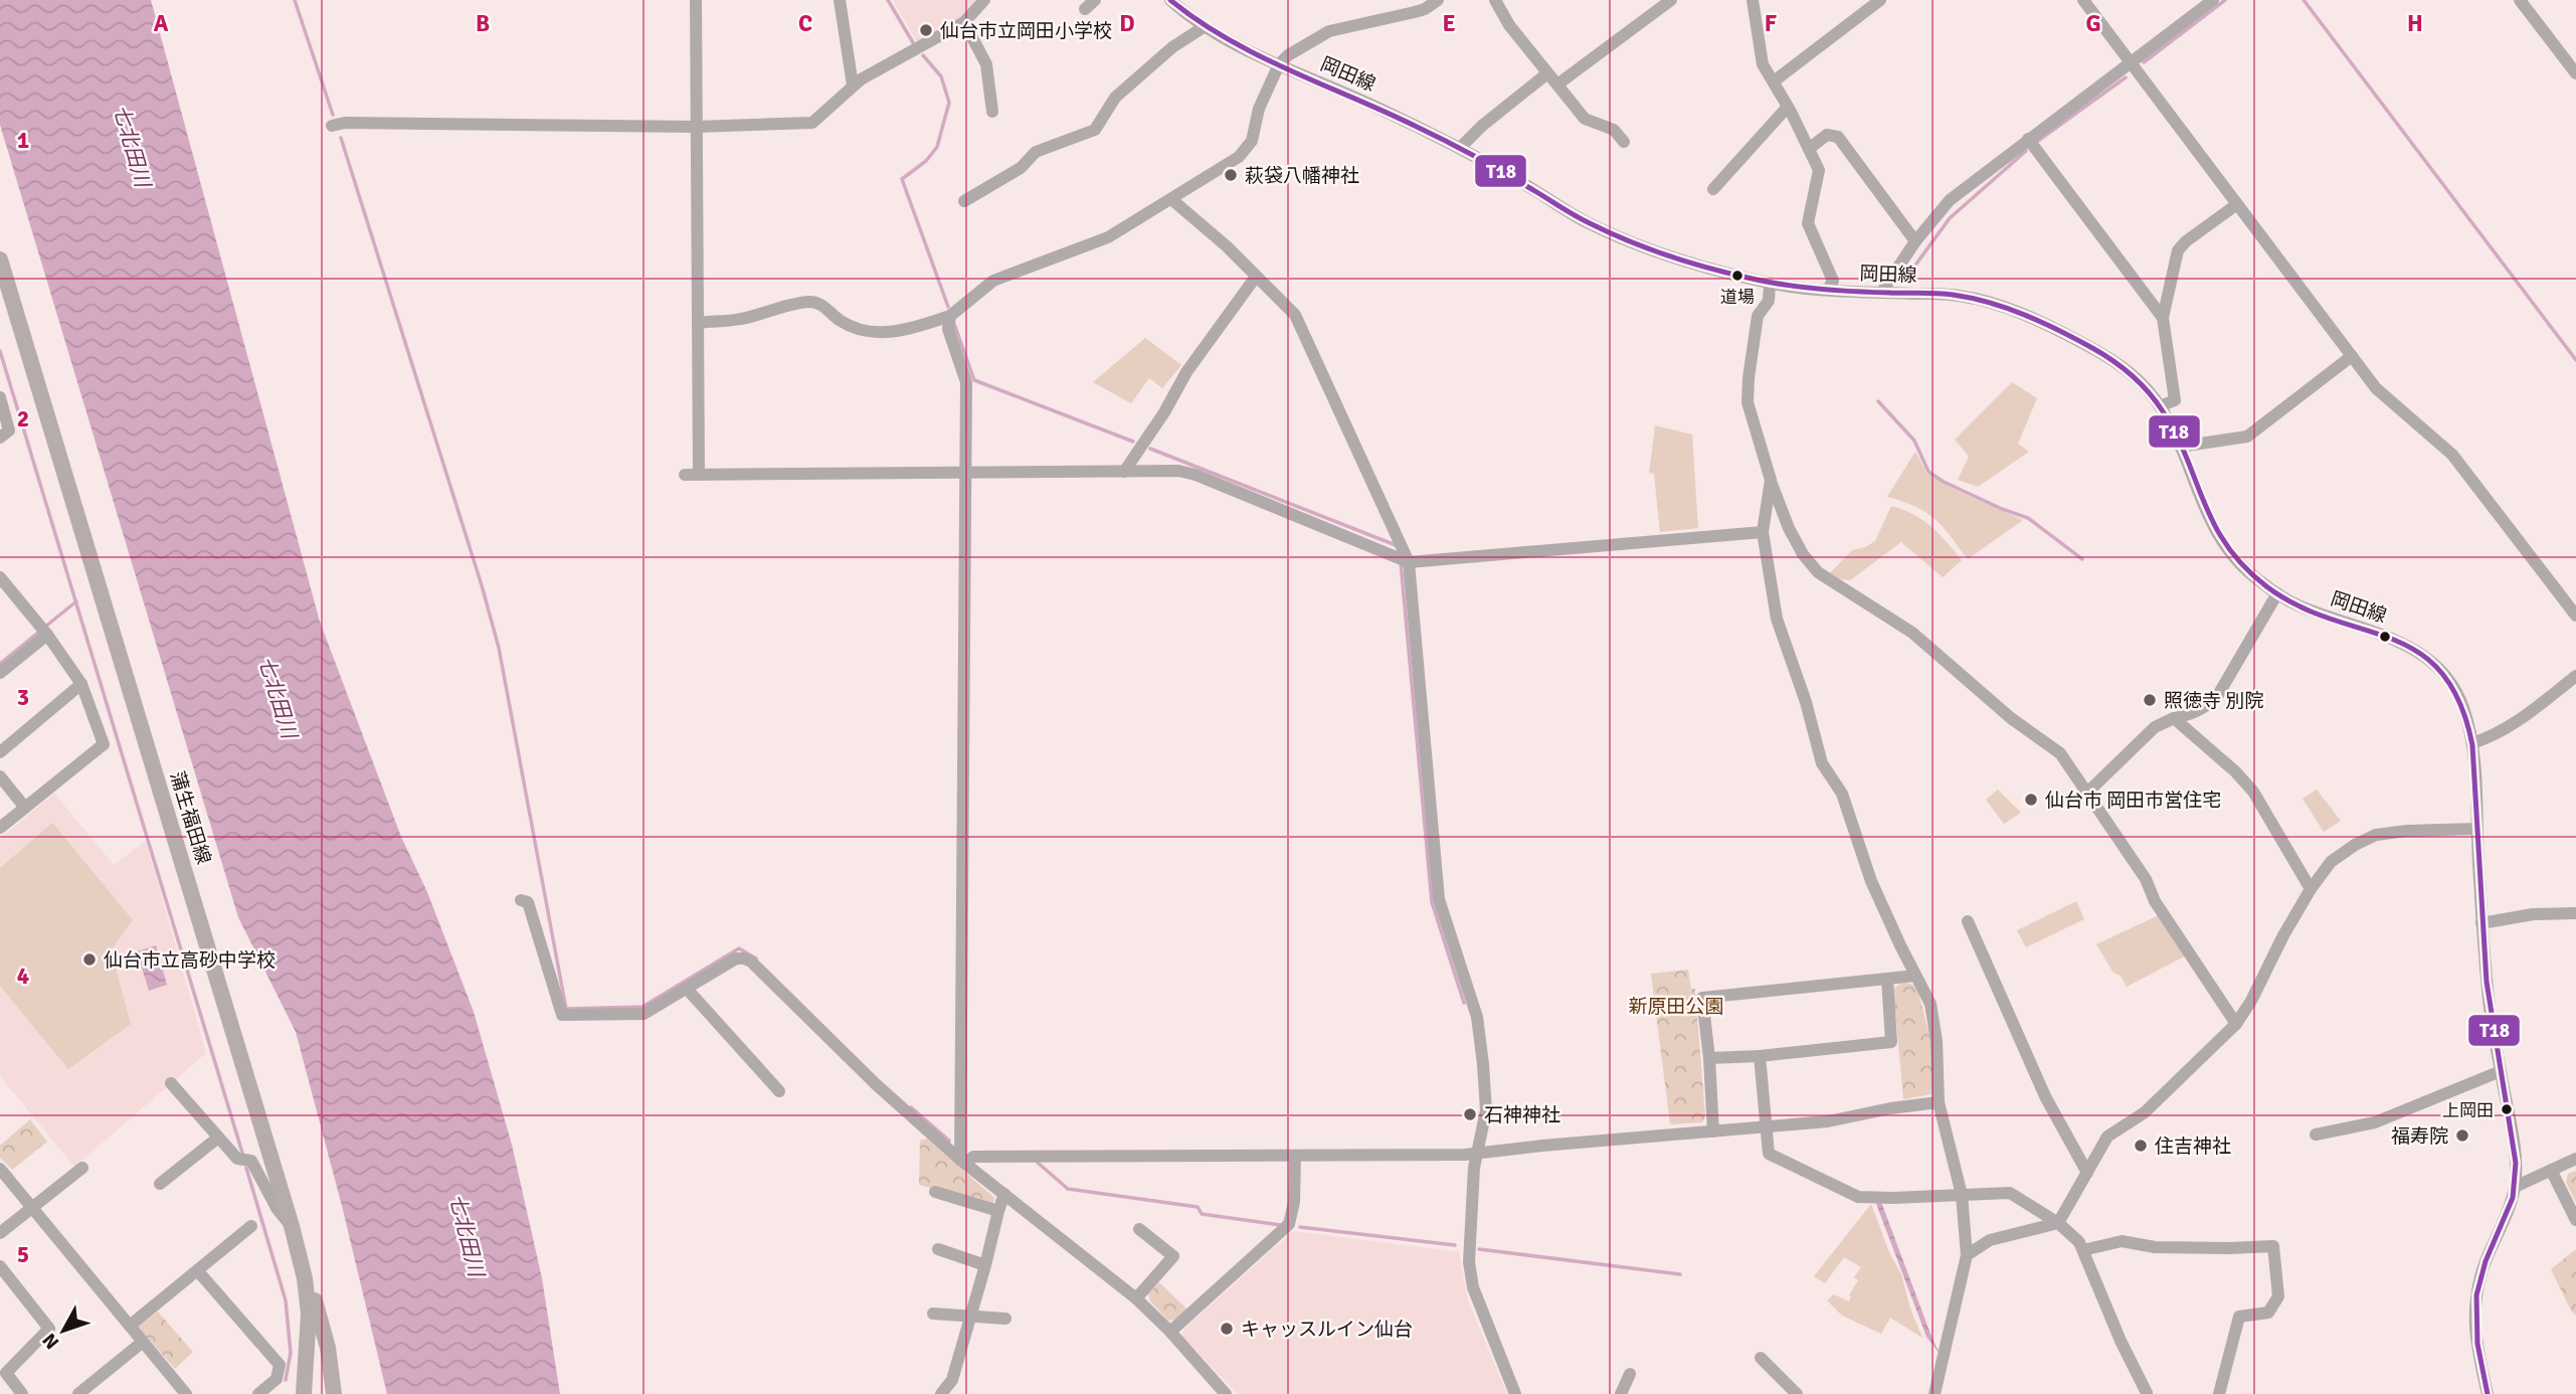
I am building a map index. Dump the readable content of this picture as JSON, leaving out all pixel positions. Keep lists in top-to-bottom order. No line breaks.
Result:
{"streets":{"main road":["蒲生福田線"],"street":["岡田線"]},"water":["七北田川"],"parks":["新原田公園"],"places":["仙台市立岡田小学校","萩袋八幡神社","道場","照徳寺 別院","仙台市 岡田市営住宅","仙台市立高砂中学校","上岡田","石神神社","福寿院","住吉神社","キャッスルイン仙台"],"lines":["transit line T18"],"north":"bottom left","grid":{"columns":["A","B","C","D","E","F","G","H"],"rows":["1","2","3","4","5"]}}
